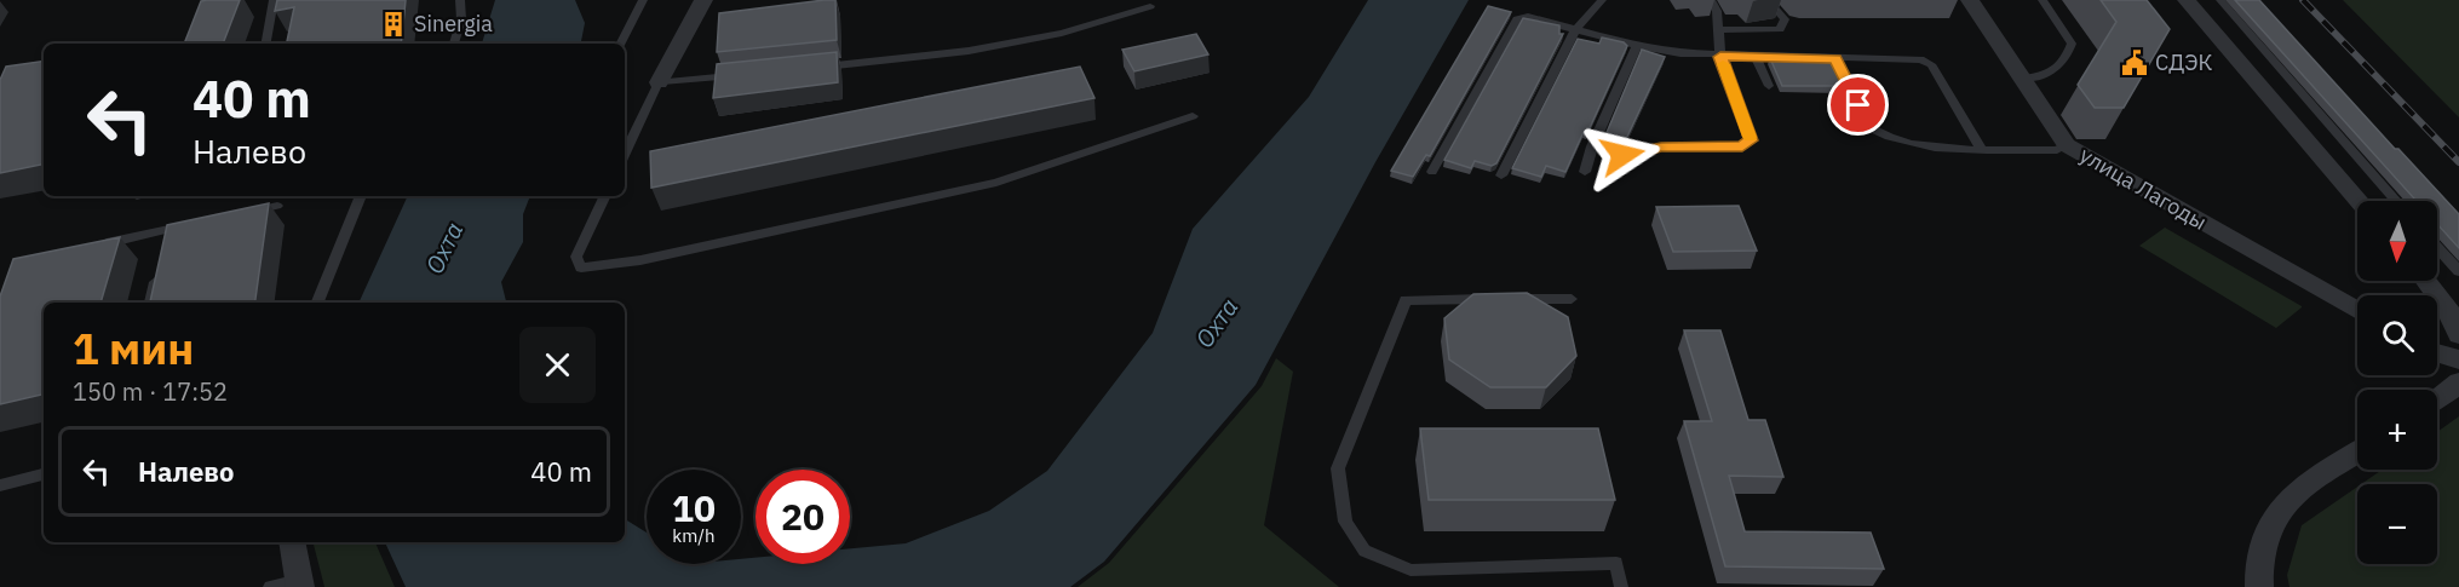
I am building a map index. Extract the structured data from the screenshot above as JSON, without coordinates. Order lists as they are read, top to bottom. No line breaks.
{"streets":{"street":["улица Лагоды"]},"water":["Охта"],"places":{"building":["Sinergia"],"public building":["СДЭК"]},"north":"bottom","page":{"turn":["40 m","Налево"],"map_buttons":["+","−"],"heading":["1 мин","150 m · 17:52"],"list":[{"name":"Налево","value":"40 m"}],"speed":"10 km/h","limit":"20"}}
